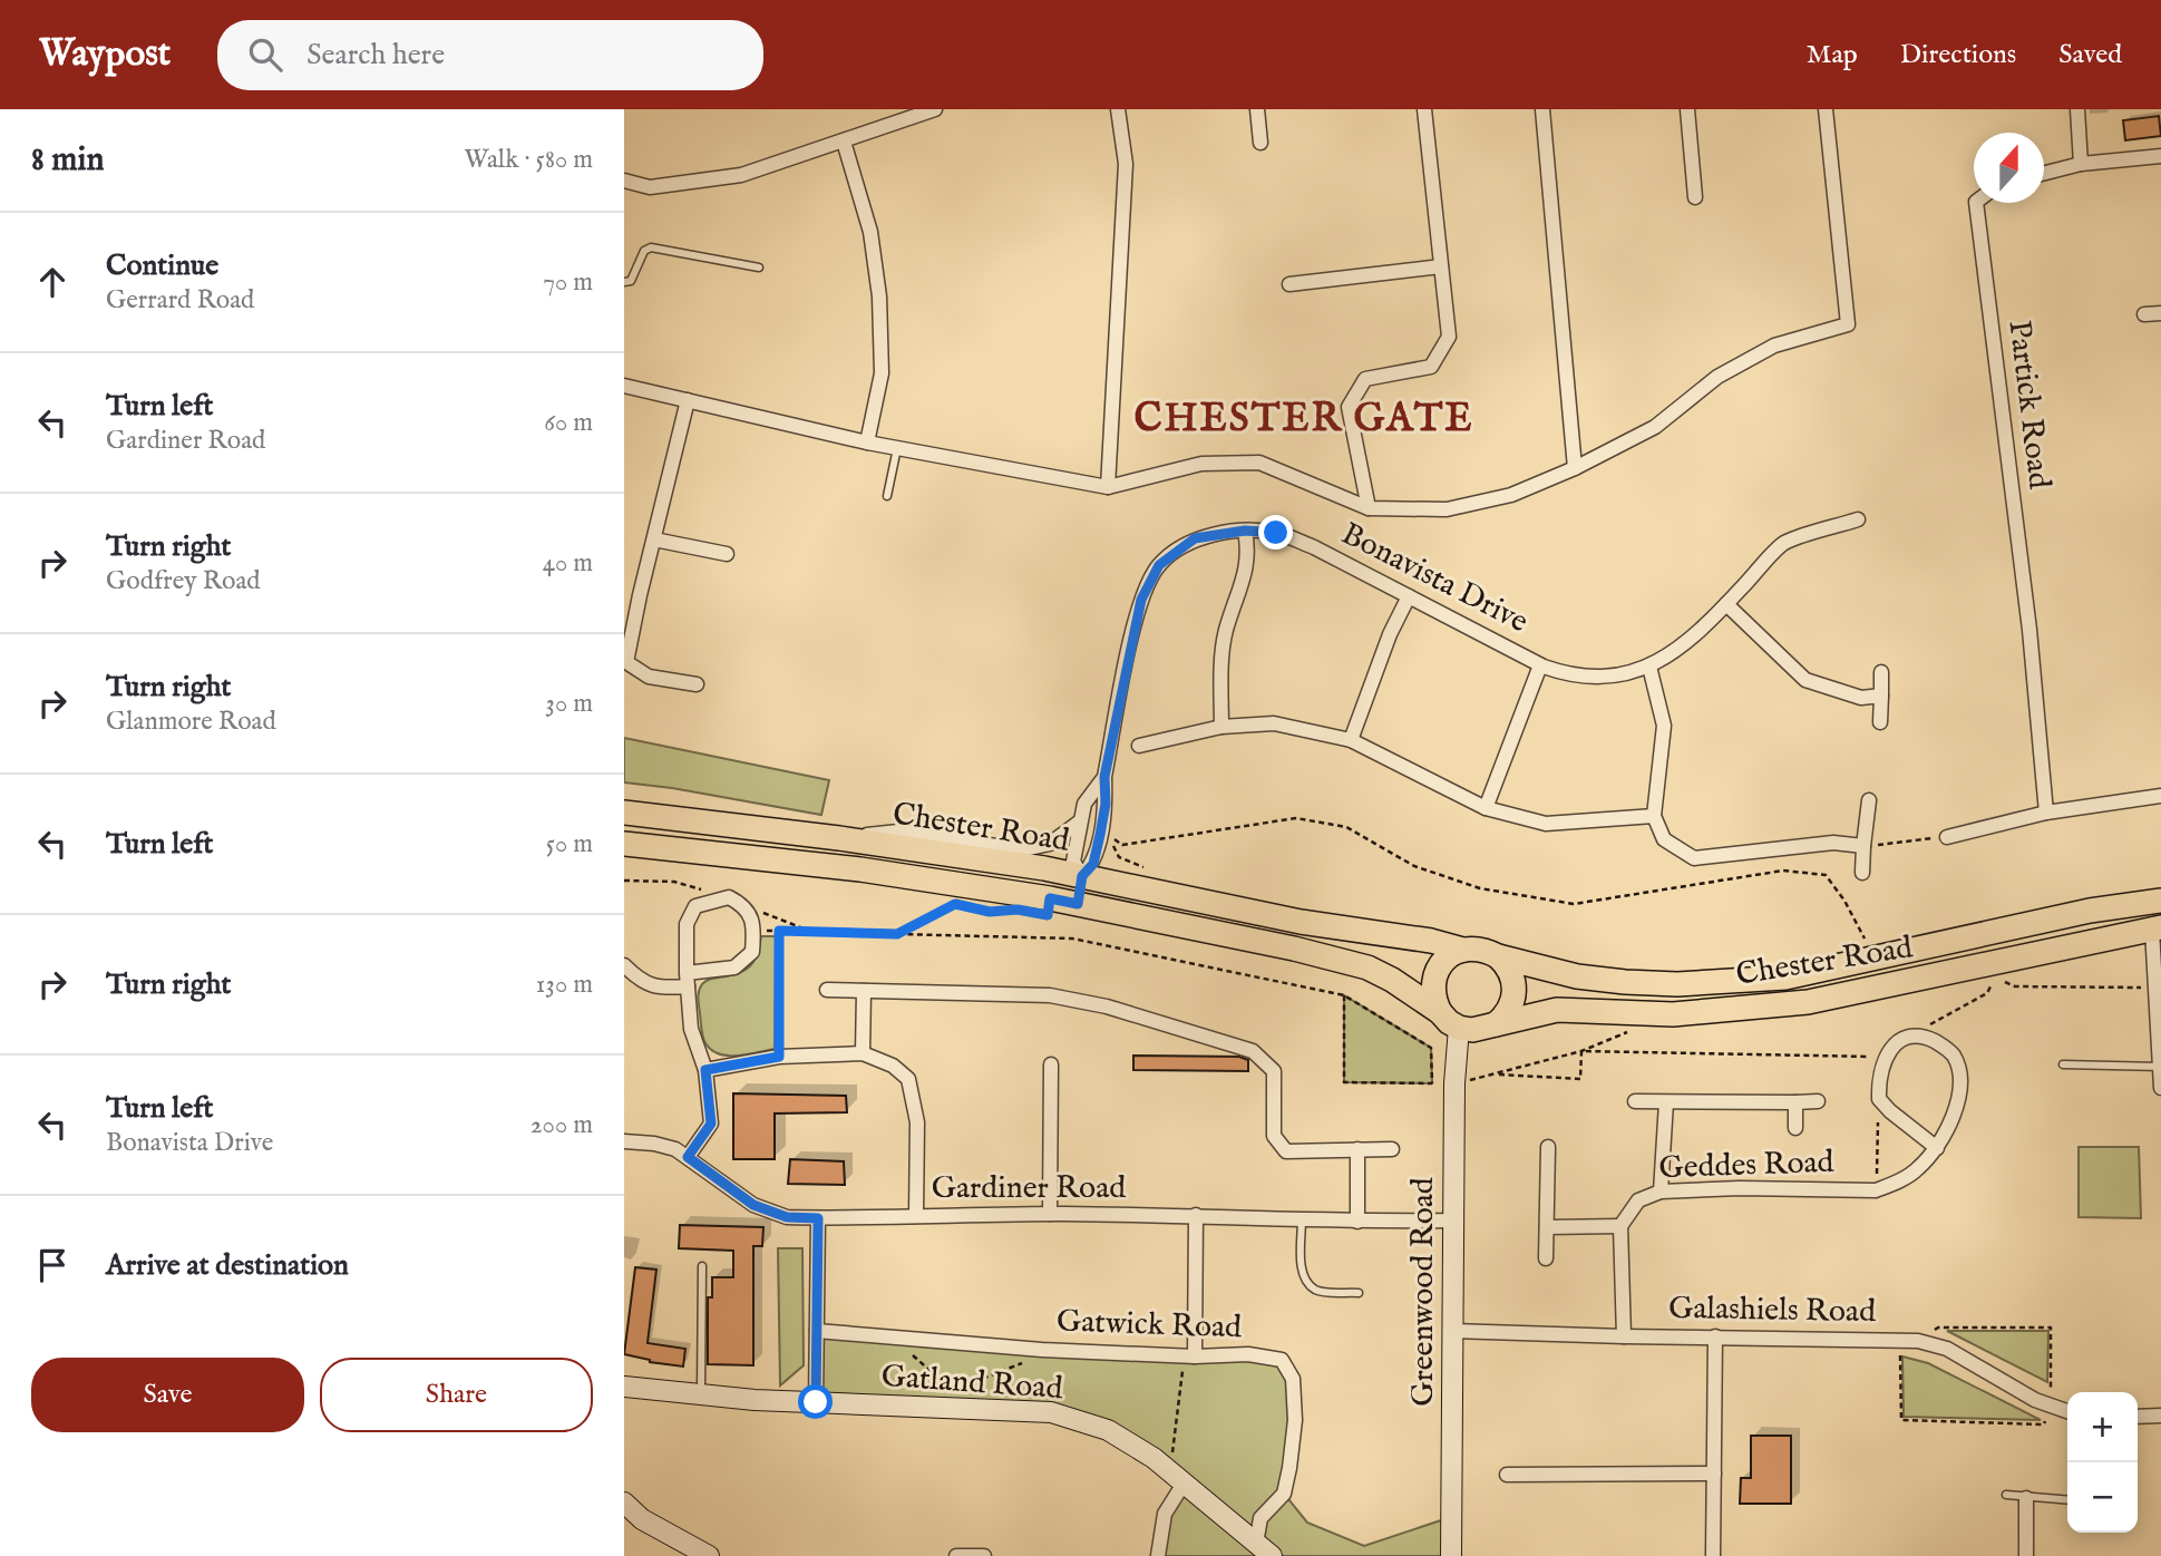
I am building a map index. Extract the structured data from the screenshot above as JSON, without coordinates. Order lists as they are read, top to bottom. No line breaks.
{"streets":{"main road":["Chester Road"],"street":["Partick Road","Bonavista Drive","Geddes Road","Gardiner Road","Greenwood Road","Galashiels Road","Gatwick Road","Gatland Road"]},"crossings":[["Bonavista Drive","Chester Road"],["Chester Road","Greenwood Road"],["Gardiner Road","Greenwood Road"],["Greenwood Road","Galashiels Road"],["Gatwick Road","Gatland Road"]],"districts":["CHESTER GATE"],"north":"top","page":{"header":"Waypost","search":"Search here","nav":["Map","Directions","Saved"],"heading":["8 min","Walk · 580 m"],"list":[["Continue","Gerrard Road","70 m"],["Turn left","Gardiner Road","60 m"],["Turn right","Godfrey Road","40 m"],["Turn right","Glanmore Road","30 m"],["Turn left","50 m"],["Turn right","130 m"],["Turn left","Bonavista Drive","200 m"],"Arrive at destination"],"buttons":["Save","Share"],"map_buttons":["+","−"]}}
